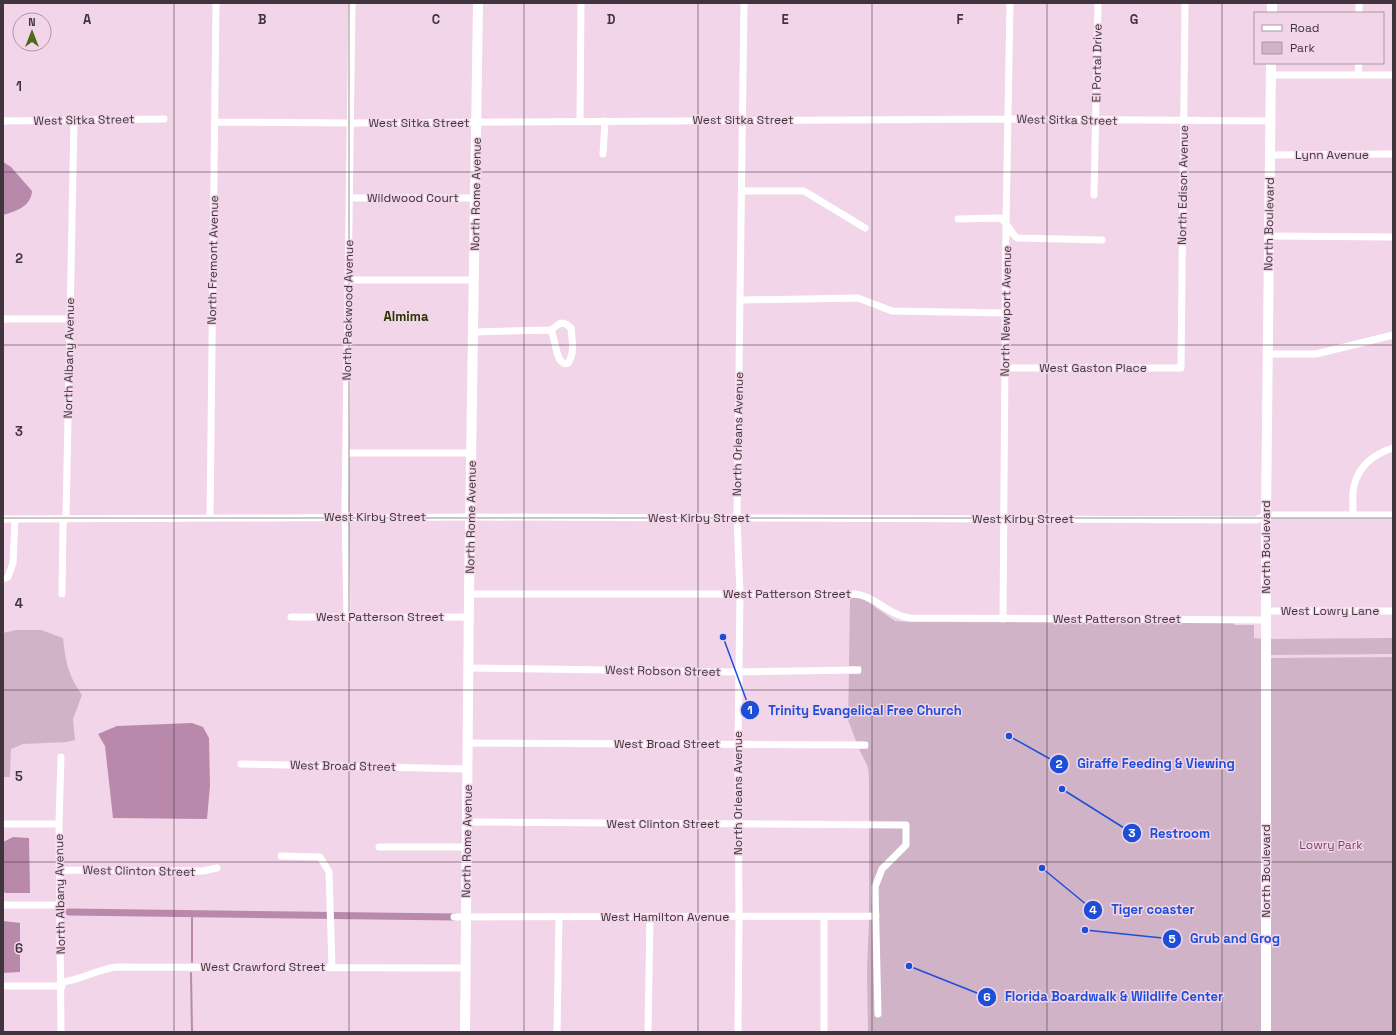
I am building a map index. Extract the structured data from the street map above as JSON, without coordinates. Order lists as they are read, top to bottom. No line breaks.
{"streets":{"street":["El Portal Drive","West Sitka Street","Lynn Avenue","North Edison Avenue","North Rome Avenue","Wildwood Court","North Boulevard","North Fremont Avenue","North Packwood Avenue","North Newport Avenue","North Albany Avenue","West Gaston Place","North Orleans Avenue","West Kirby Street","West Patterson Street","West Lowry Lane","West Robson Street","West Broad Street","West Clinton Street","West Hamilton Avenue","West Crawford Street"]},"crossings":[["El Portal Drive","West Sitka Street"],["West Sitka Street","North Edison Avenue"],["West Sitka Street","North Rome Avenue"],["West Sitka Street","North Boulevard"],["West Sitka Street","North Fremont Avenue"],["West Sitka Street","North Packwood Avenue"],["West Sitka Street","North Newport Avenue"],["West Sitka Street","North Albany Avenue"],["West Sitka Street","North Orleans Avenue"],["Lynn Avenue","North Boulevard"],["North Edison Avenue","West Gaston Place"],["North Rome Avenue","Wildwood Court"],["North Rome Avenue","West Kirby Street"],["North Rome Avenue","West Patterson Street"],["North Rome Avenue","West Robson Street"],["North Rome Avenue","West Broad Street"],["North Rome Avenue","West Clinton Street"],["North Rome Avenue","West Hamilton Avenue"],["North Rome Avenue","West Crawford Street"],["Wildwood Court","North Packwood Avenue"],["North Boulevard","West Kirby Street"],["North Boulevard","West Patterson Street"],["North Boulevard","West Lowry Lane"],["North Fremont Avenue","West Kirby Street"],["North Packwood Avenue","West Kirby Street"],["North Packwood Avenue","West Patterson Street"],["North Newport Avenue","West Gaston Place"],["North Newport Avenue","West Kirby Street"],["North Newport Avenue","West Patterson Street"],["North Albany Avenue","West Kirby Street"],["North Albany Avenue","West Clinton Street"],["North Albany Avenue","West Crawford Street"],["North Orleans Avenue","West Kirby Street"],["North Orleans Avenue","West Patterson Street"],["North Orleans Avenue","West Robson Street"],["North Orleans Avenue","West Broad Street"],["North Orleans Avenue","West Clinton Street"],["North Orleans Avenue","West Hamilton Avenue"],["West Patterson Street","West Lowry Lane"],["West Clinton Street","West Hamilton Avenue"]],"districts":["Almima"],"parks":["Lowry Park"],"places":["Trinity Evangelical Free Church","Giraffe Feeding & Viewing","Restroom","Tiger coaster","Grub and Grog","Florida Boardwalk & Wildlife Center"],"legend":["Road","Park"],"north":"top","grid":{"columns":["A","B","C","D","E","F","G"],"rows":["1","2","3","4","5","6"]}}
